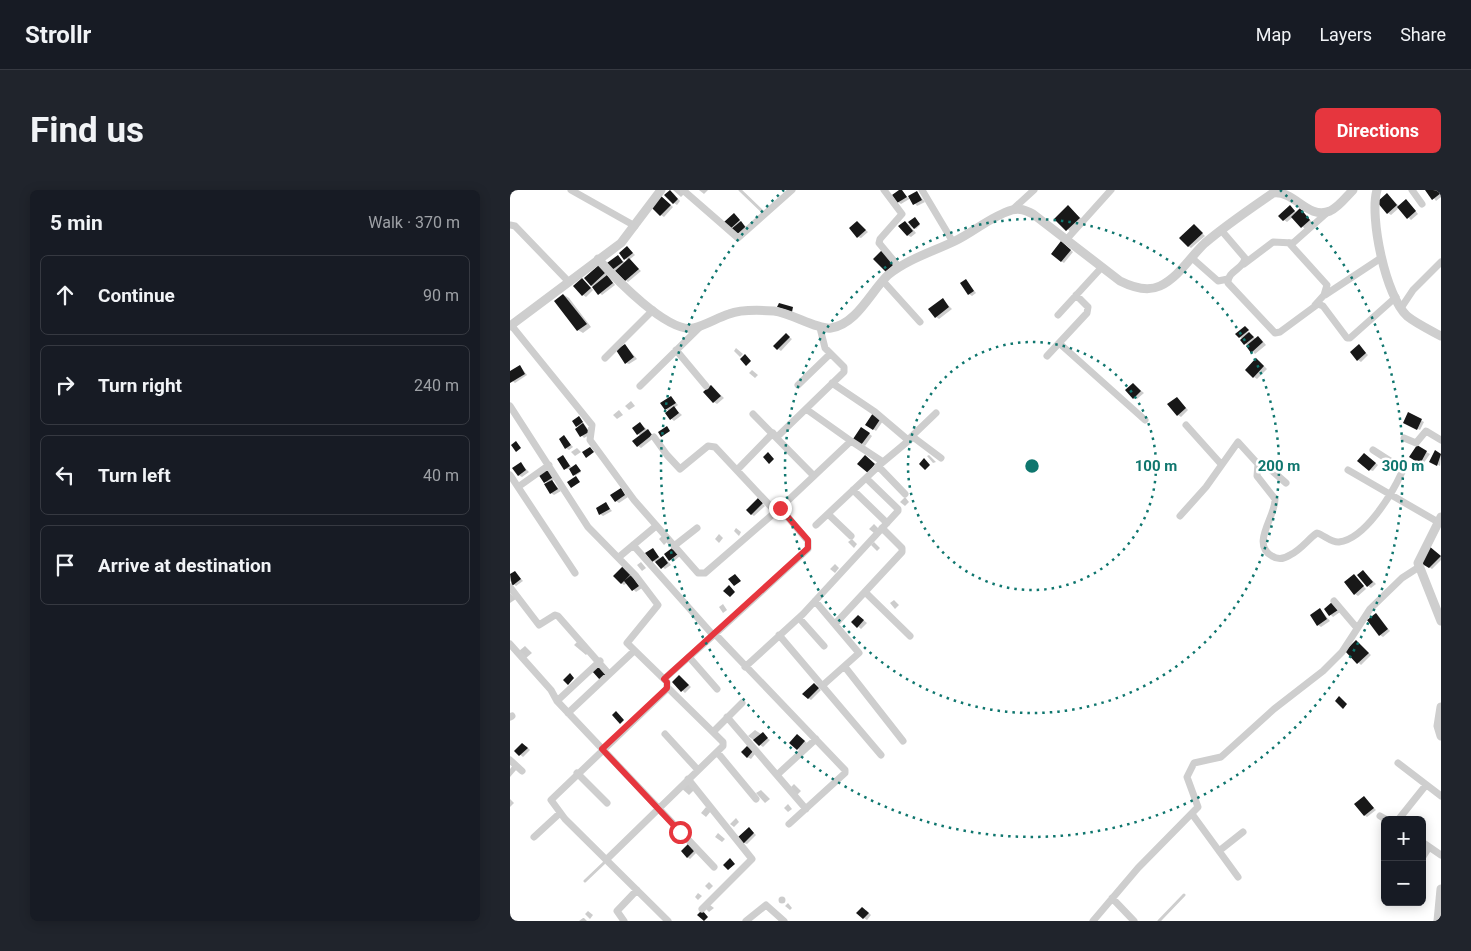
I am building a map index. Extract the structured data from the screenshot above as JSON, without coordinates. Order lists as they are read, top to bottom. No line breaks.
{"page":{"header":"Strollr","nav":["Map","Layers","Share"],"buttons":"Directions","title":"Find us","heading":["5 min","Walk · 370 m"],"list":[["Continue","90 m"],["Turn right","240 m"],["Turn left","40 m"],"Arrive at destination"],"map_buttons":["+","−"]},"rings":["100 m","200 m","300 m"]}
